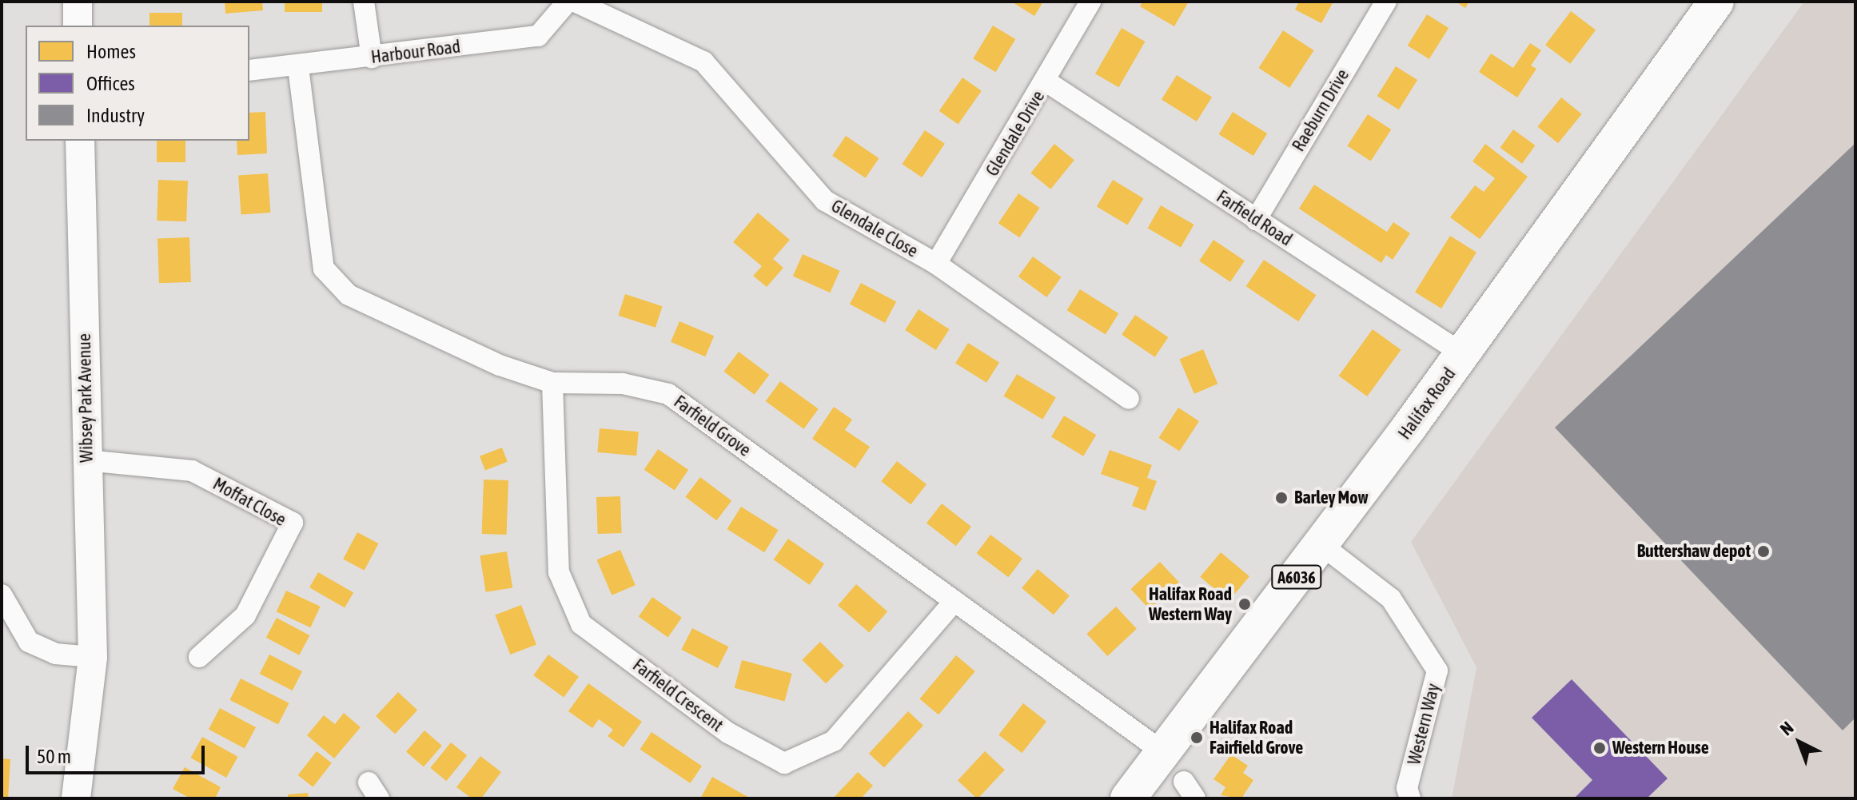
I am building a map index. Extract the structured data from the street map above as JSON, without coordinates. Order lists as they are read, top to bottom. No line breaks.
{"streets":{"highway":["Halifax Road","A6036"],"street":["Harbour Road","Raeburn Drive","Glendale Drive","Farfield Road","Glendale Close","Wibsey Park Avenue","Farfield Grove","Moffat Close","Farfield Crescent","Western Way"]},"crossings":[["Harbour Road","Farfield Grove"],["Raeburn Drive","Farfield Road"],["Glendale Drive","Farfield Road"],["Glendale Drive","Glendale Close"],["Farfield Road","Halifax Road"],["Wibsey Park Avenue","Moffat Close"],["Halifax Road","Farfield Grove"],["Halifax Road","Western Way"],["Farfield Grove","Farfield Crescent"]],"places":["Barley Mow","Buttershaw depot","Halifax Road Western Way","Halifax Road Fairfield Grove","Western House"],"legend":["Homes","Offices","Industry"],"scale_bar":"50 m","north":"top left"}
